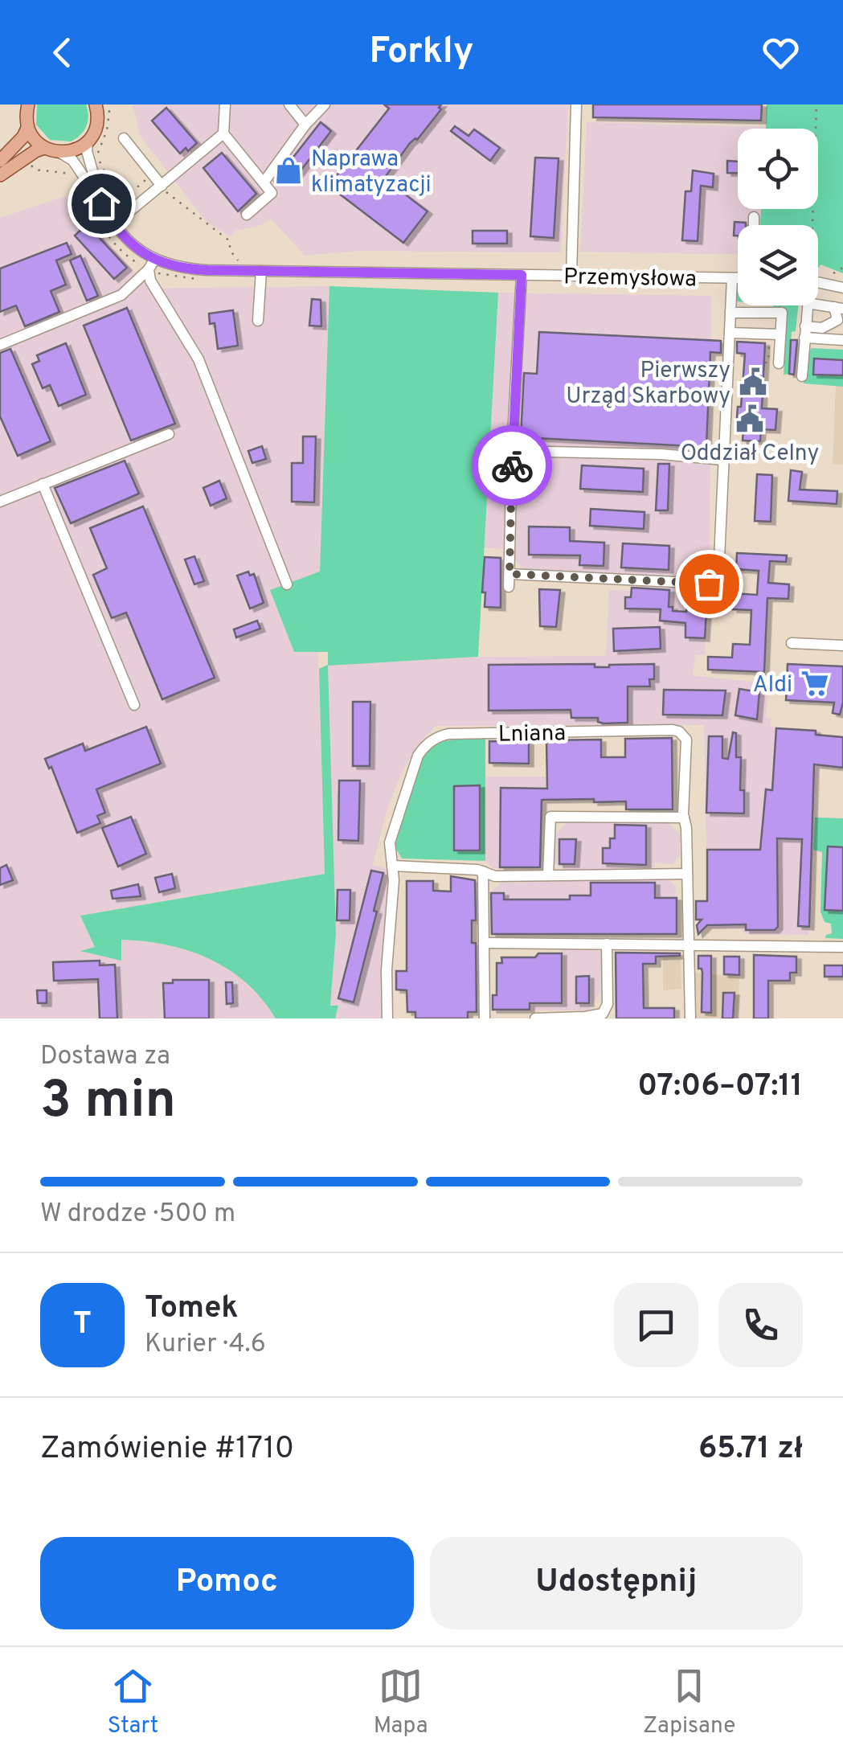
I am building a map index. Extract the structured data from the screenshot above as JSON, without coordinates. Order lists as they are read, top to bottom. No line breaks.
{"streets":{"street":["Przemysłowa","Lniana"]},"places":{"shop":["Naprawa klimatyzacji"],"public building":["Pierwszy Urząd Skarbowy","Oddział Celny"],"supermarket":["Aldi"]},"page":{"header":"Forkly","heading":["3 min","Dostawa za","07:06–07:11"],"panel":["Tomek","Kurier · 4.6","Zamówienie #1710","65.71 zł"],"bar":"W drodze · 500 m","round":"T","buttons":["Pomoc","Udostępnij"],"tabs":["Start","Mapa","Zapisane"]}}
